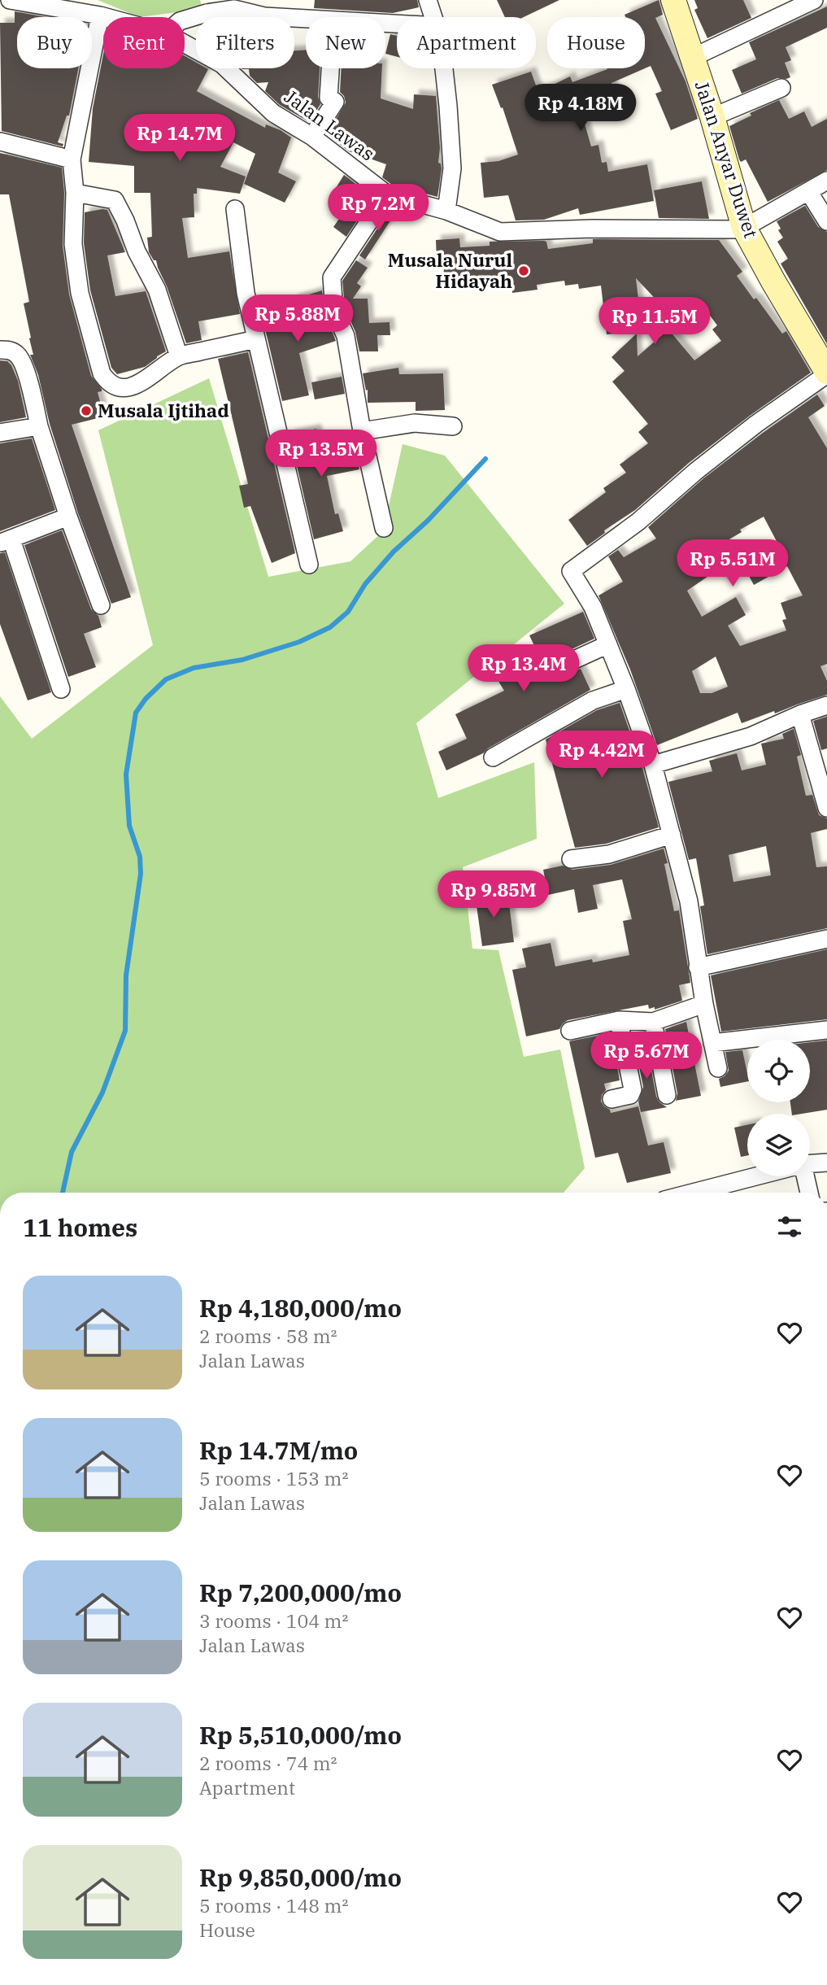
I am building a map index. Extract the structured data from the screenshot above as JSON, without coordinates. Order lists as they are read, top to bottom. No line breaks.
{"streets":{"street":["Jalan Lawas","Jalan Anyar Duwet"]},"crossings":[["Jalan Lawas","Jalan Anyar Duwet"]],"places":["Musala Nurul Hidayah","Musala Ijtihad"],"page":{"chip":["Buy","Rent","Filters","New","Apartment","House"],"price":["Rp 4.18M","Rp 14.7M","Rp 7.2M","Rp 5.88M","Rp 11.5M","Rp 13.5M","Rp 5.51M","Rp 13.4M","Rp 4.42M","Rp 9.85M","Rp 5.67M"],"heading":"11 homes","list":[{"name":"Rp 4,180,000/mo","note":"2 rooms · 58 m² · Jalan Lawas"},{"name":"Rp 14.7M/mo","note":"5 rooms · 153 m² · Jalan Lawas"},{"name":"Rp 7,200,000/mo","note":"3 rooms · 104 m² · Jalan Lawas"},{"name":"Rp 5,510,000/mo","note":"2 rooms · 74 m² · Apartment"},{"name":"Rp 9,850,000/mo","note":"5 rooms · 148 m² · House"}]}}
